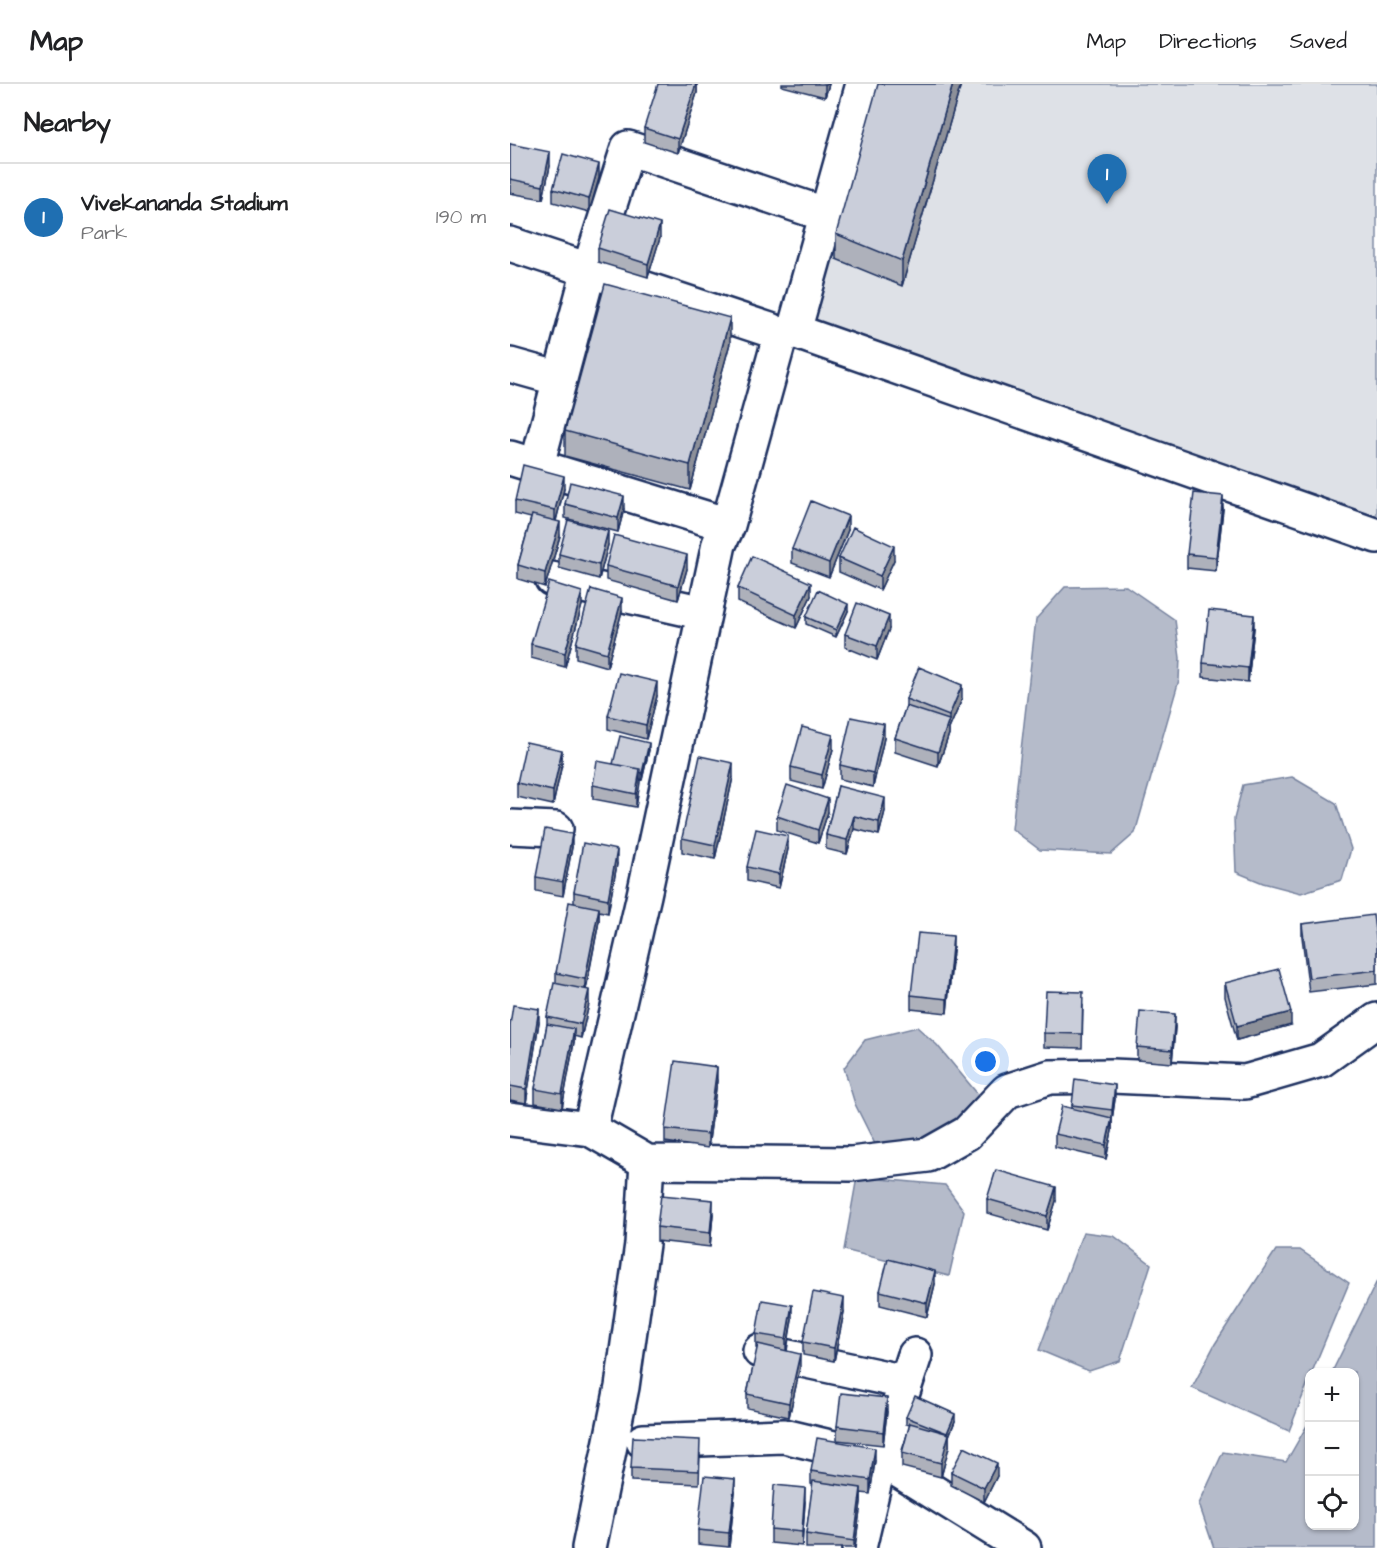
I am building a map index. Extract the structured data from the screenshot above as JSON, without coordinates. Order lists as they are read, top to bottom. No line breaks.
{"page":{"header":"Map","nav":["Map","Directions","Saved"],"heading":"Nearby","pins":"1","list":[{"mark":"1","name":"Vivekananda Stadium","note":"Park","value":"190 m"}],"map_buttons":["+","−"]}}
